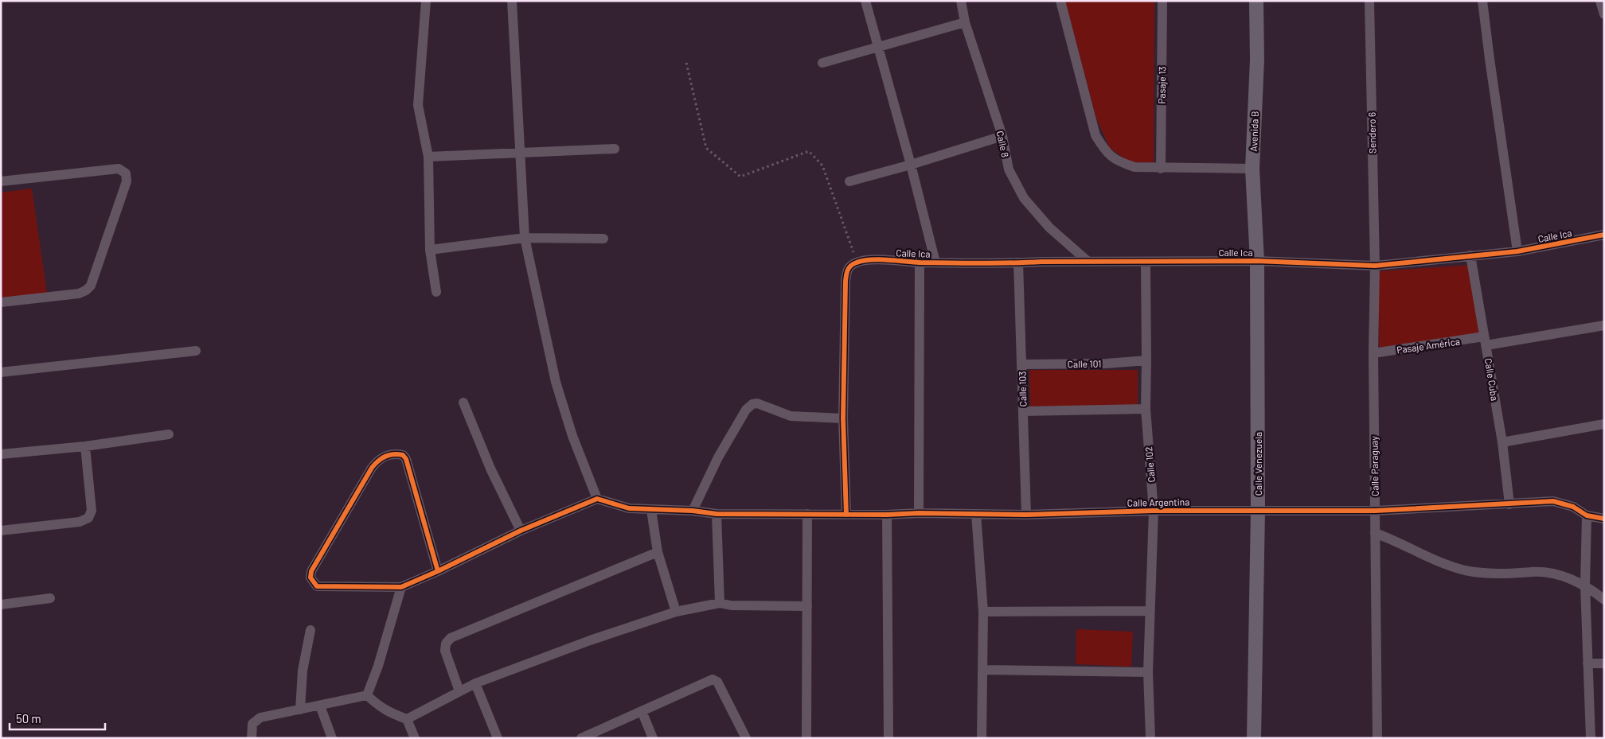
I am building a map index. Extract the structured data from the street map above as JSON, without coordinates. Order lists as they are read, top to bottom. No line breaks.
{"streets":{"street":["Pasaje 13","Avenida B","Sendero 6","Calle 8","Calle Ica","Pasaje América","Calle 101","Calle Cuba","Calle 103","Calle Venezuela","Calle 102","Calle Paraguay","Calle Argentina"]},"crossings":[["Avenida B","Calle Ica"],["Avenida B","Calle Venezuela"],["Sendero 6","Calle Ica"],["Sendero 6","Calle Paraguay"],["Calle 8","Calle Ica"],["Calle Ica","Calle Cuba"],["Calle Ica","Calle 103"],["Calle Ica","Calle Venezuela"],["Calle Ica","Calle 102"],["Calle Ica","Calle Paraguay"],["Pasaje América","Calle Cuba"],["Pasaje América","Calle Paraguay"],["Calle 101","Calle 103"],["Calle 101","Calle 102"],["Calle Cuba","Calle Argentina"],["Calle 103","Calle Argentina"],["Calle Venezuela","Calle Argentina"],["Calle 102","Calle Argentina"],["Calle Paraguay","Calle Argentina"]],"scale_bar":"50 m"}
